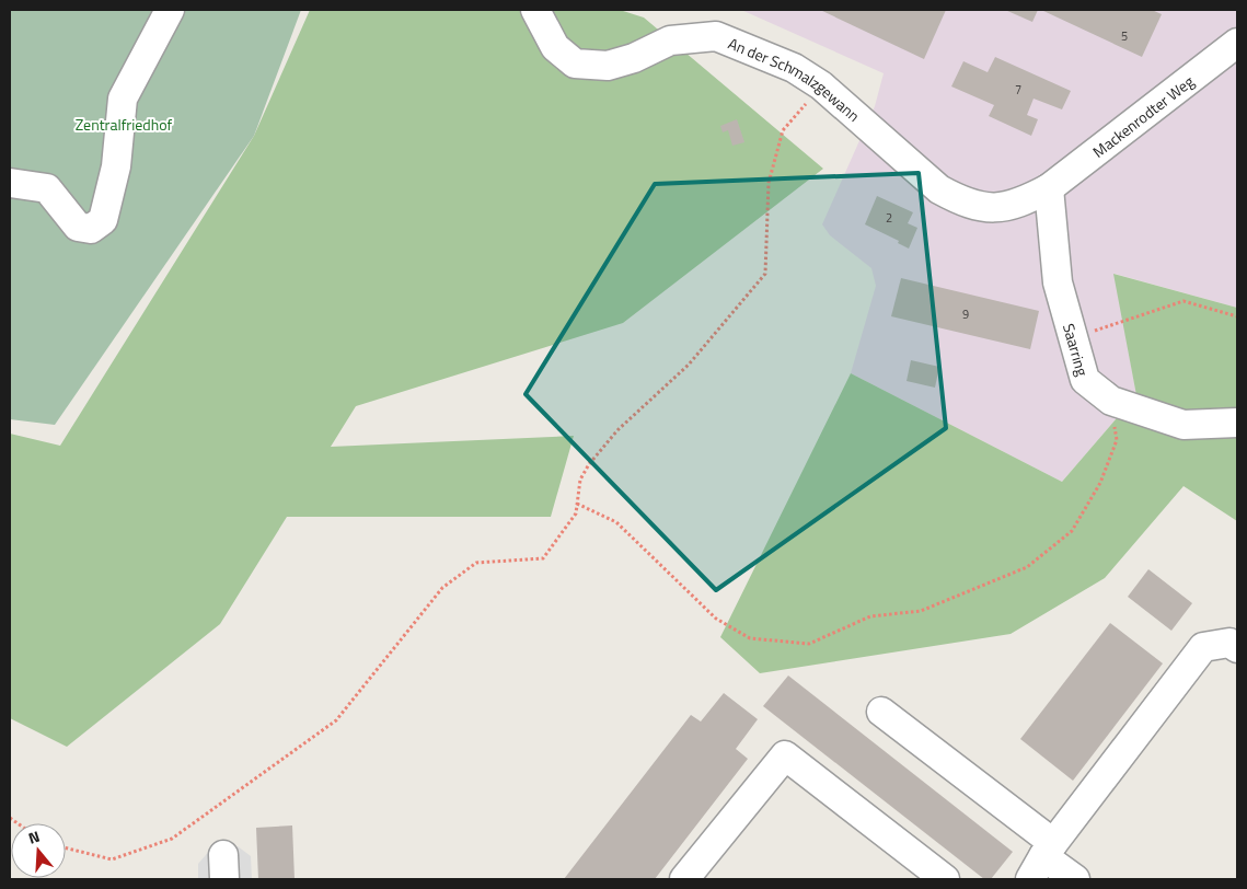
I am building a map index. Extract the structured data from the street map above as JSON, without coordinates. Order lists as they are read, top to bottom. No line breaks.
{"streets":{"street":["An der Schmalzgewann","Mackenrodter Weg","Saarring"]},"crossings":[["An der Schmalzgewann","Mackenrodter Weg"],["An der Schmalzgewann","Saarring"],["Mackenrodter Weg","Saarring"]],"parks":["Zentralfriedhof"],"house_numbers":["5","7","2","9"],"north":"top"}
